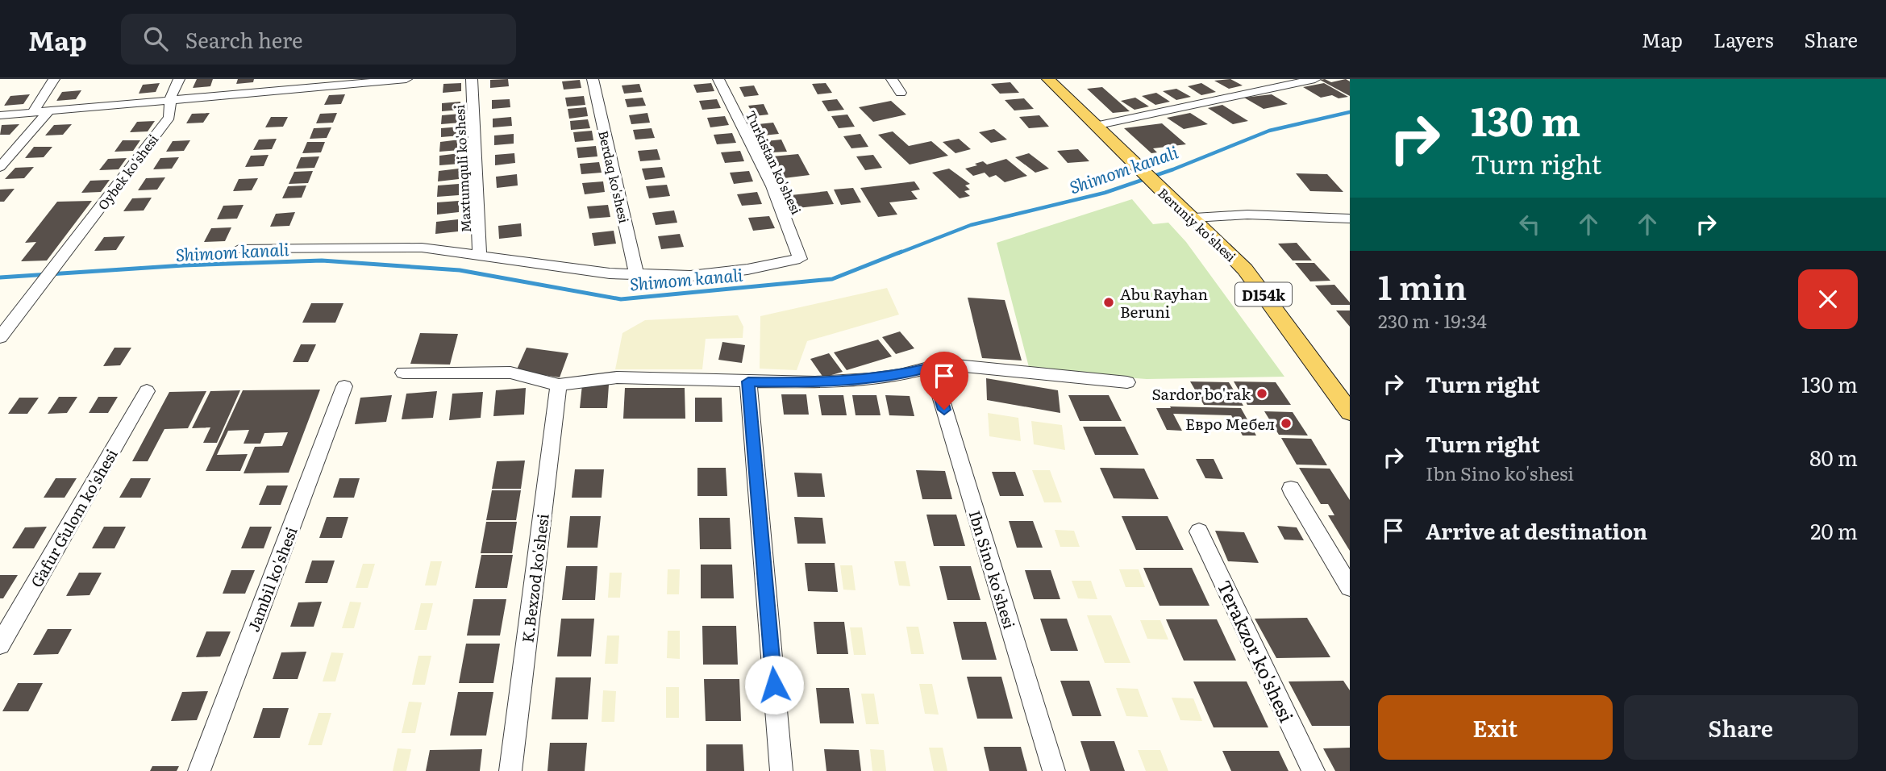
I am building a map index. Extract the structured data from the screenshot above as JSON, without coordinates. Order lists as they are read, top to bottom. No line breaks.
{"streets":{"main road":["Beruniy ko'shesi","D154k"],"street":["Turkistan ko'shesi","Maxtumquli ko'shesi","Oybek ko'shesi","Berdaq ko'shesi","Gʻafur Gʻulom ko'shesi","Ibn Sino ko'shesi","K.Bexzod ko'shesi","Jambil ko'shesi","Terakzor ko'shesi"]},"crossings":[["Turkistan ko'shesi","Berdaq ko'shesi"]],"water":["Shimom kanali"],"places":["Abu Rayhan Beruni","Sardor bo'rak","Евро Мебел"],"page":{"header":"Map","search":"Search here","nav":["Map","Layers","Share"],"turn":["130 m","Turn right"],"heading":["1 min","230 m · 19:34"],"list":[{"name":"Turn right","value":"130 m"},{"name":"Turn right","note":"Ibn Sino ko'shesi","value":"80 m"},{"name":"Arrive at destination","value":"20 m"}],"buttons":["Exit","Share"]}}
